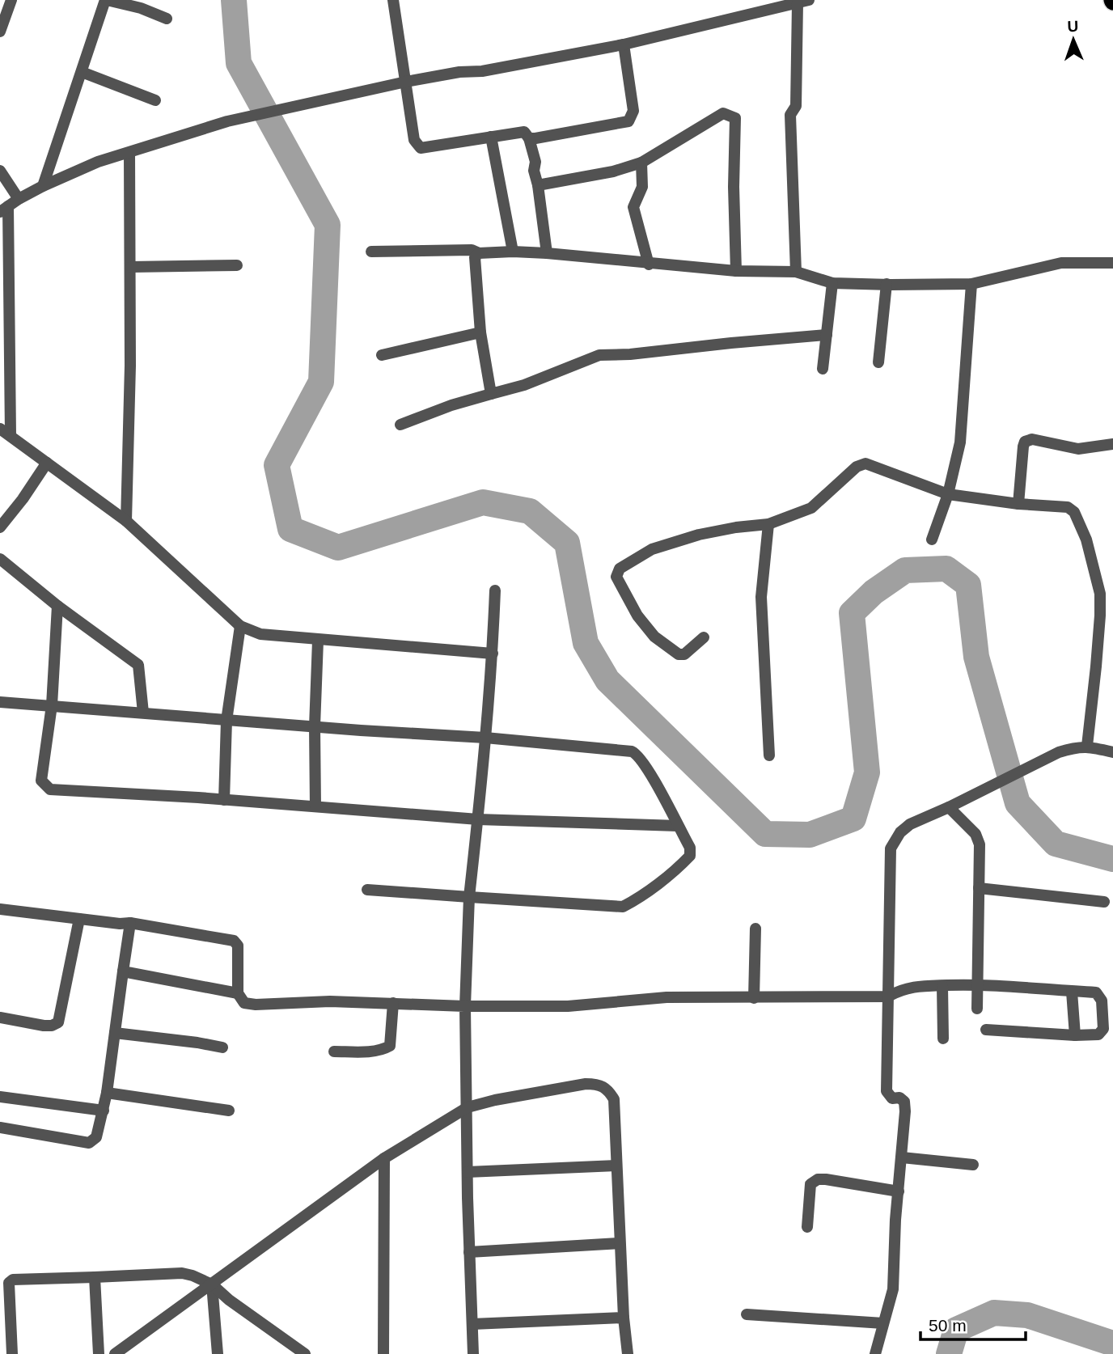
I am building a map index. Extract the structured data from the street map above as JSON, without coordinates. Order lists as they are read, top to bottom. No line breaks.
{"scale_bar":"50 m","north":"top"}
